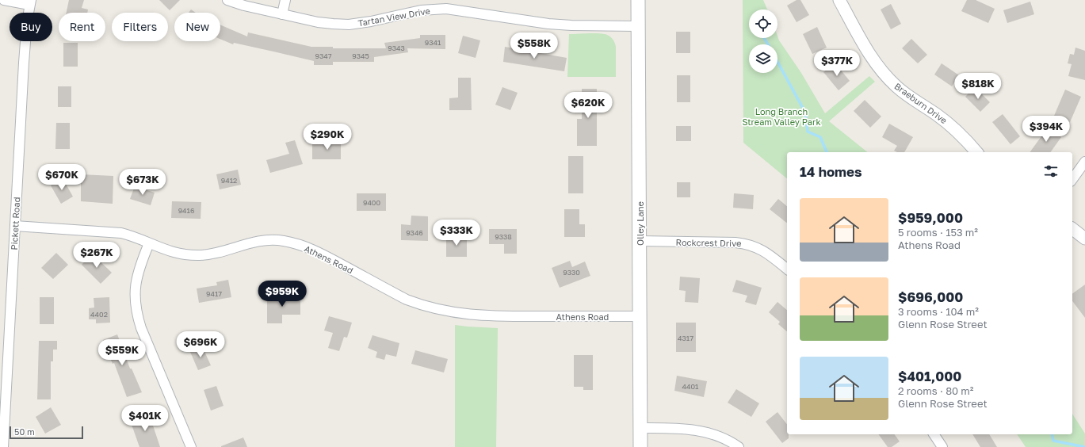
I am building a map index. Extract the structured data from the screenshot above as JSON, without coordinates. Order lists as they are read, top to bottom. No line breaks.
{"streets":{"main road":["Olley Lane"],"street":["Tartan View Drive","Braeburn Drive","Pickett Road","Rockcrest Drive","Athens Road"]},"crossings":[["Tartan View Drive","Olley Lane"],["Pickett Road","Athens Road"],["Olley Lane","Rockcrest Drive"],["Olley Lane","Athens Road"]],"parks":["Long Branch Stream Valley Park"],"house_numbers":["9341","9343","9347","9345","9412","9400","9416","9346","9338","9330","9417","4402","4317","4401"],"scale_bar":"50 m","page":{"chip":["Buy","Rent","Filters","New"],"price":["$558K","$377K","$818K","$620K","$394K","$290K","$670K","$673K","$333K","$267K","$959K","$696K","$559K","$401K"],"heading":"14 homes","list":[{"name":"$959,000","note":"5 rooms · 153 m² · Athens Road"},{"name":"$696,000","note":"3 rooms · 104 m² · Glenn Rose Street"},{"name":"$401,000","note":"2 rooms · 80 m² · Glenn Rose Street"}],"scale":"50 m"}}
